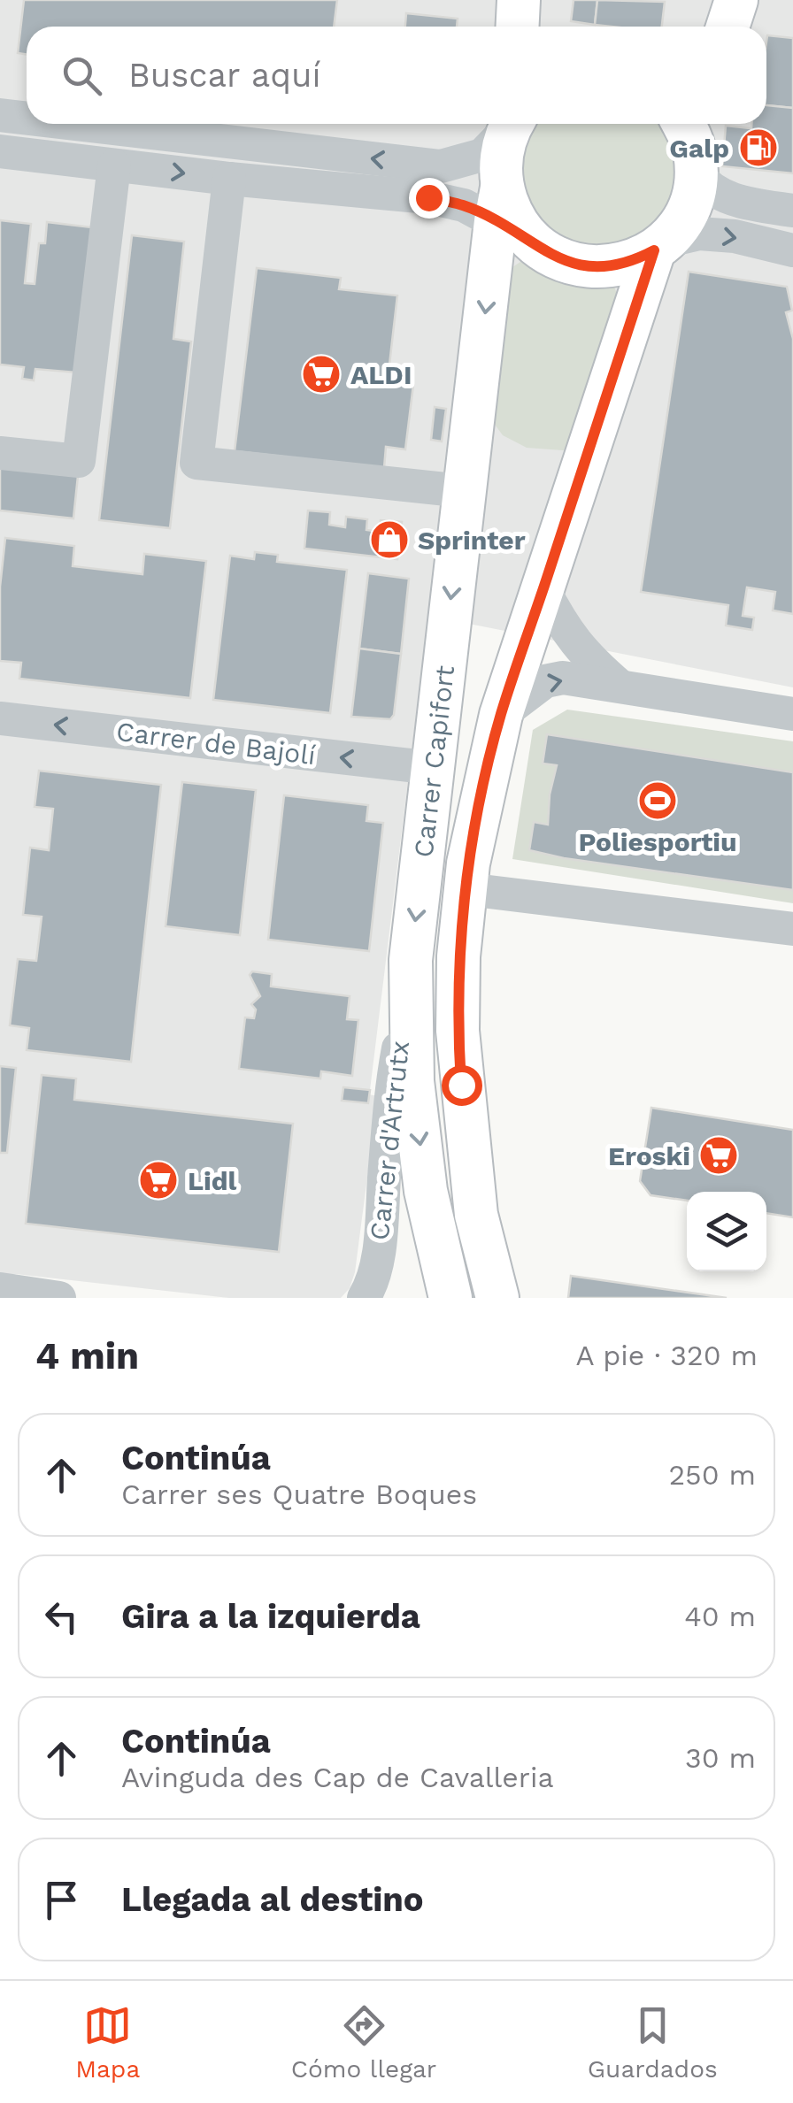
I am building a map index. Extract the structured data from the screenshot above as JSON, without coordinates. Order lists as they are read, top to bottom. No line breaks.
{"streets":{"main road":["Carrer Capifort"],"street":["Carrer de Bajolí","Carrer d'Artrutx"]},"crossings":[["Carrer de Bajolí","Carrer Capifort"],["Carrer Capifort","Carrer d'Artrutx"]],"one_way":["Carrer de Bajolí"],"places":{"fuel station":["Galp"],"supermarket":["ALDI","Eroski","Lidl"],"shop":["Sprinter"],"sports":["Poliesportiu"]},"page":{"search":"Buscar aquí","heading":["4 min","A pie · 320 m"],"list":[["Continúa","Carrer ses Quatre Boques","250 m"],["Gira a la izquierda","40 m"],["Continúa","Avinguda des Cap de Cavalleria","30 m"],"Llegada al destino"],"nav":["Mapa","Cómo llegar","Guardados"]}}
